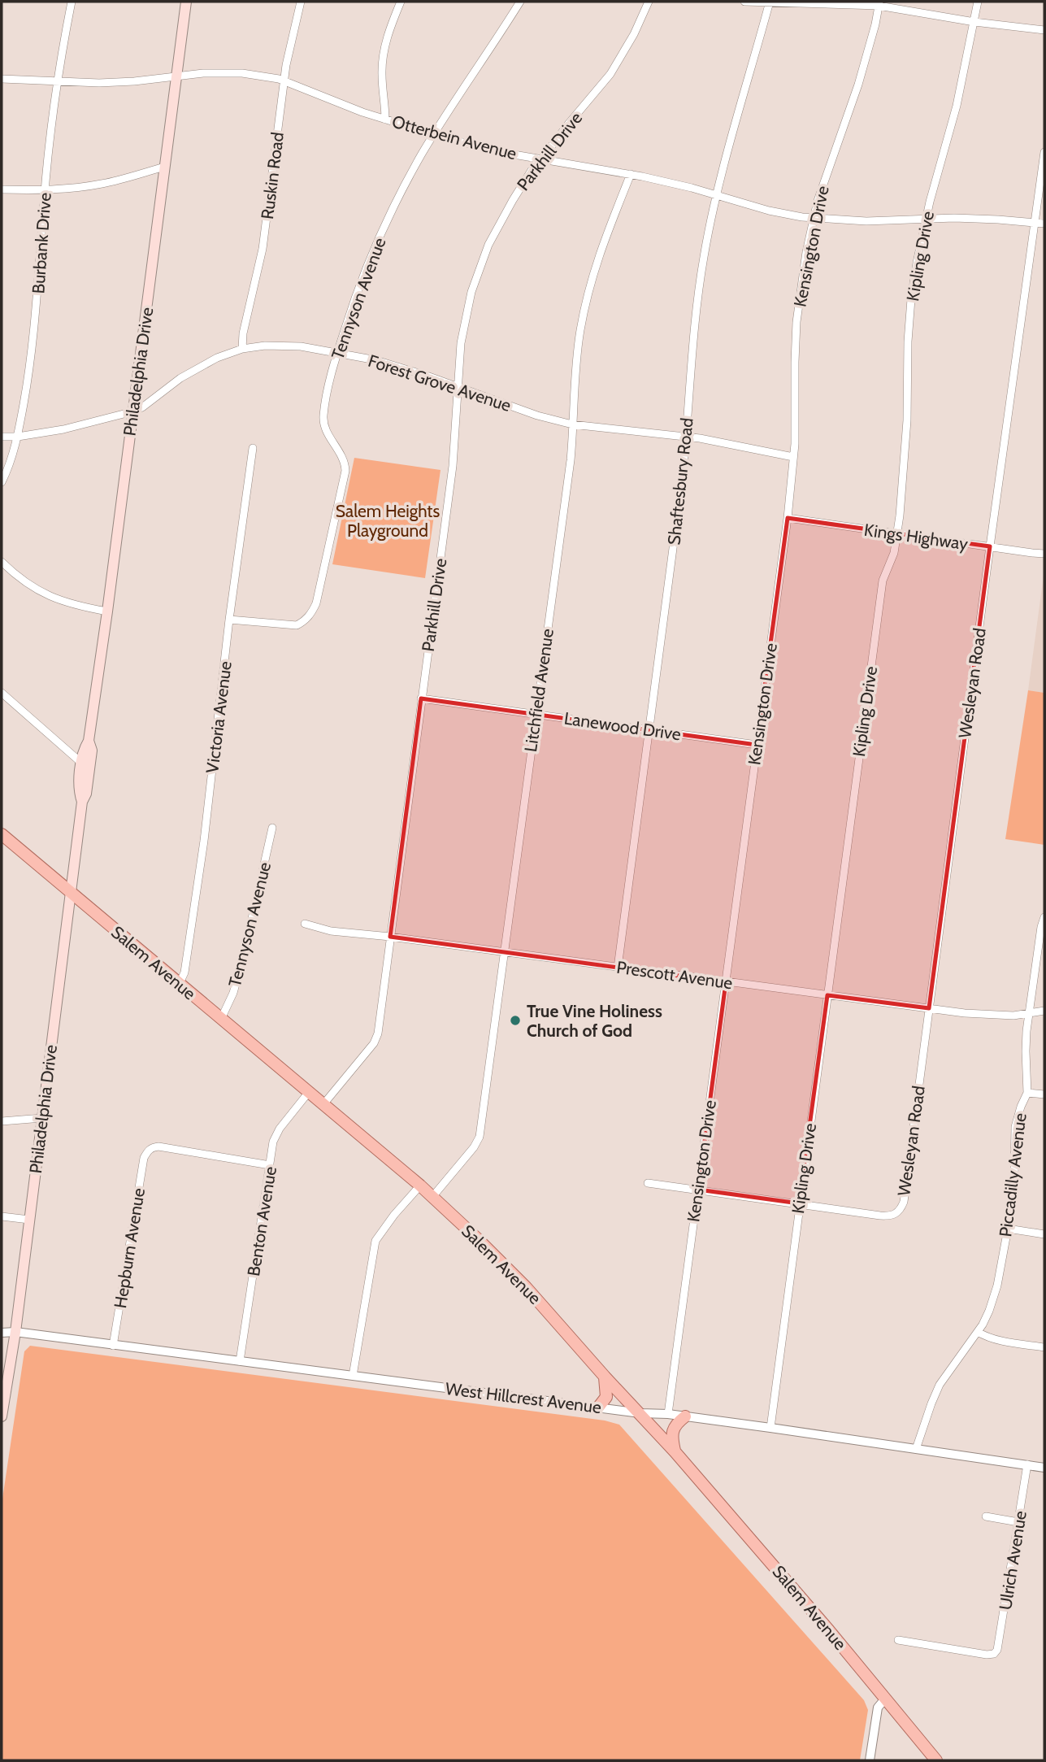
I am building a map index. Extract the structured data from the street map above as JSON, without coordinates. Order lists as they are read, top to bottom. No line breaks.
{"streets":{"main road":["Philadelphia Drive","Salem Avenue"],"street":["Otterbein Avenue","Parkhill Drive","Ruskin Road","Burbank Drive","Kensington Drive","Kipling Drive","Tennyson Avenue","Forest Grove Avenue","Shaftesbury Road","Kings Highway","Wesleyan Road","Litchfield Avenue","Victoria Avenue","Lanewood Drive","Prescott Avenue","Piccadilly Avenue","Benton Avenue","Hepburn Avenue","West Hillcrest Avenue","Ulrich Avenue"]},"crossings":[["Otterbein Avenue","Parkhill Drive"],["Otterbein Avenue","Ruskin Road"],["Otterbein Avenue","Burbank Drive"],["Otterbein Avenue","Kensington Drive"],["Otterbein Avenue","Kipling Drive"],["Otterbein Avenue","Tennyson Avenue"],["Otterbein Avenue","Philadelphia Drive"],["Otterbein Avenue","Shaftesbury Road"],["Otterbein Avenue","Wesleyan Road"],["Otterbein Avenue","Litchfield Avenue"],["Parkhill Drive","Forest Grove Avenue"],["Parkhill Drive","Lanewood Drive"],["Parkhill Drive","Salem Avenue"],["Parkhill Drive","Prescott Avenue"],["Ruskin Road","Forest Grove Avenue"],["Burbank Drive","Forest Grove Avenue"],["Kensington Drive","Forest Grove Avenue"],["Kensington Drive","Kings Highway"],["Kensington Drive","Lanewood Drive"],["Kensington Drive","Prescott Avenue"],["Kensington Drive","West Hillcrest Avenue"],["Kipling Drive","Kings Highway"],["Kipling Drive","Wesleyan Road"],["Kipling Drive","Prescott Avenue"],["Kipling Drive","West Hillcrest Avenue"],["Tennyson Avenue","Forest Grove Avenue"],["Tennyson Avenue","Victoria Avenue"],["Tennyson Avenue","Salem Avenue"],["Philadelphia Drive","Forest Grove Avenue"],["Philadelphia Drive","Salem Avenue"],["Philadelphia Drive","West Hillcrest Avenue"],["Forest Grove Avenue","Shaftesbury Road"],["Forest Grove Avenue","Litchfield Avenue"],["Shaftesbury Road","Lanewood Drive"],["Shaftesbury Road","Prescott Avenue"],["Kings Highway","Wesleyan Road"],["Wesleyan Road","Prescott Avenue"],["Litchfield Avenue","Lanewood Drive"],["Litchfield Avenue","Salem Avenue"],["Litchfield Avenue","Prescott Avenue"],["Victoria Avenue","Salem Avenue"],["Salem Avenue","Benton Avenue"],["Salem Avenue","West Hillcrest Avenue"],["Prescott Avenue","Piccadilly Avenue"],["Piccadilly Avenue","West Hillcrest Avenue"],["Benton Avenue","Hepburn Avenue"],["Benton Avenue","West Hillcrest Avenue"],["Hepburn Avenue","West Hillcrest Avenue"],["West Hillcrest Avenue","Ulrich Avenue"]],"parks":["Salem Heights Playground"],"places":["True Vine Holiness Church of God"]}
